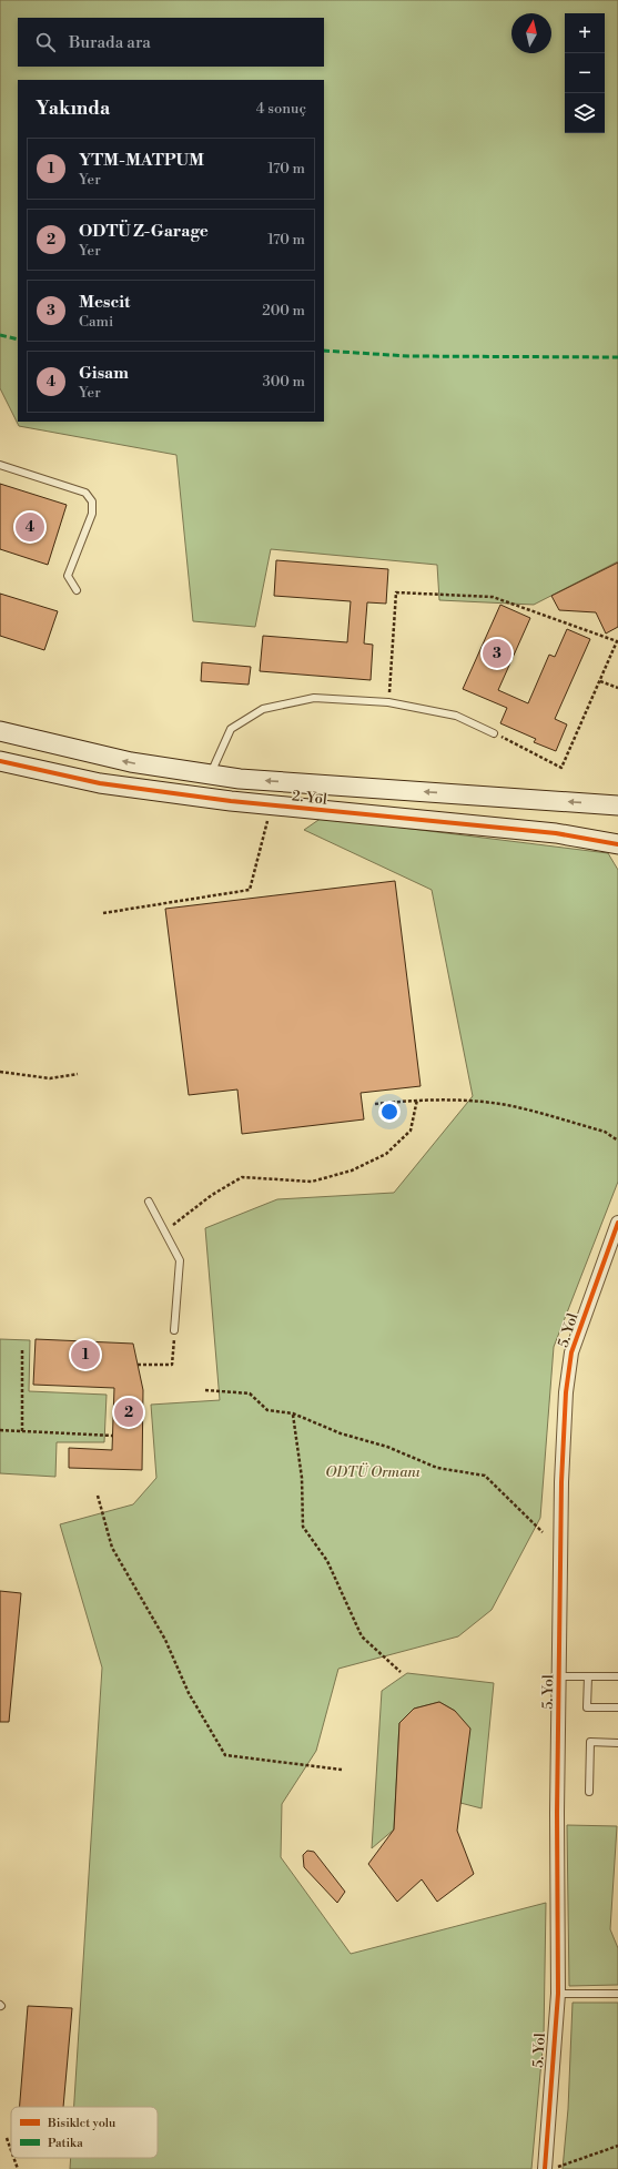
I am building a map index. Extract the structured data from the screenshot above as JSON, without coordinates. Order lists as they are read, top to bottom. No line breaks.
{"streets":{"street":["2. Yol","5. Yol"]},"parks":["ODTÜ Ormanı"],"legend":["Bisiklet yolu","Patika"],"north":"top","page":{"map_buttons":["+","−"],"search":"Burada ara","heading":["Yakında","4 sonuç"],"list":[{"mark":"1","name":"YTM-MATPUM","note":"Yer","value":"170 m"},{"mark":"2","name":"ODTÜ Z-Garage","note":"Yer","value":"170 m"},{"mark":"3","name":"Mescit","note":"Cami","value":"200 m"},{"mark":"4","name":"Gisam","note":"Yer","value":"300 m"}],"pins":["4","3","1","2"]}}
